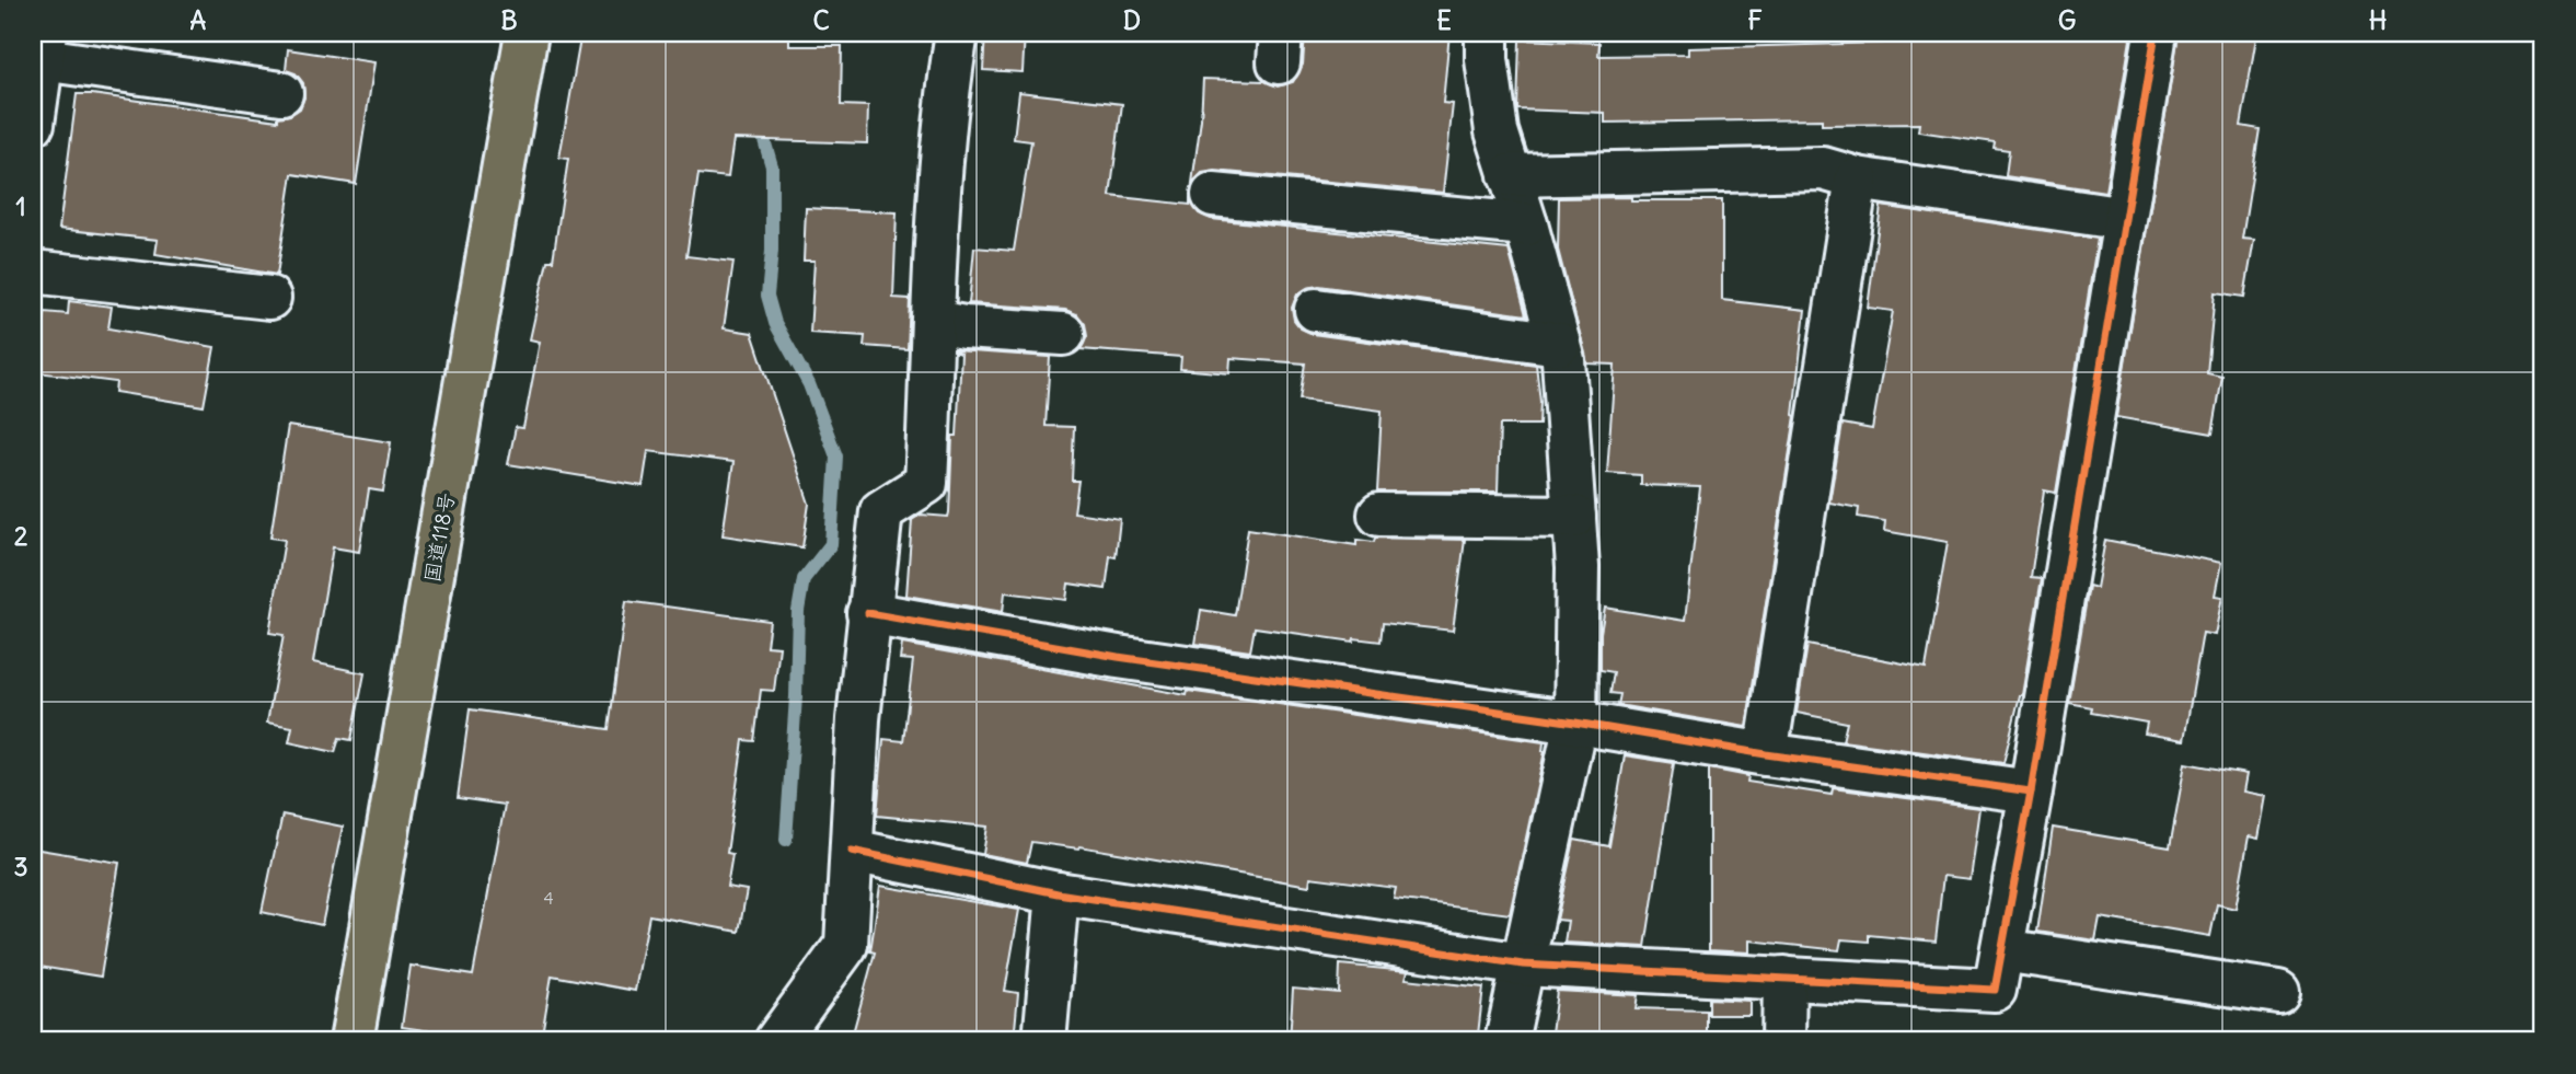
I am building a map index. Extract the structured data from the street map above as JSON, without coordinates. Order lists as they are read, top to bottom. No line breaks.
{"streets":{"highway":["国道118号"]},"house_numbers":["4"],"grid":{"columns":["A","B","C","D","E","F","G","H"],"rows":["1","2","3"]}}
